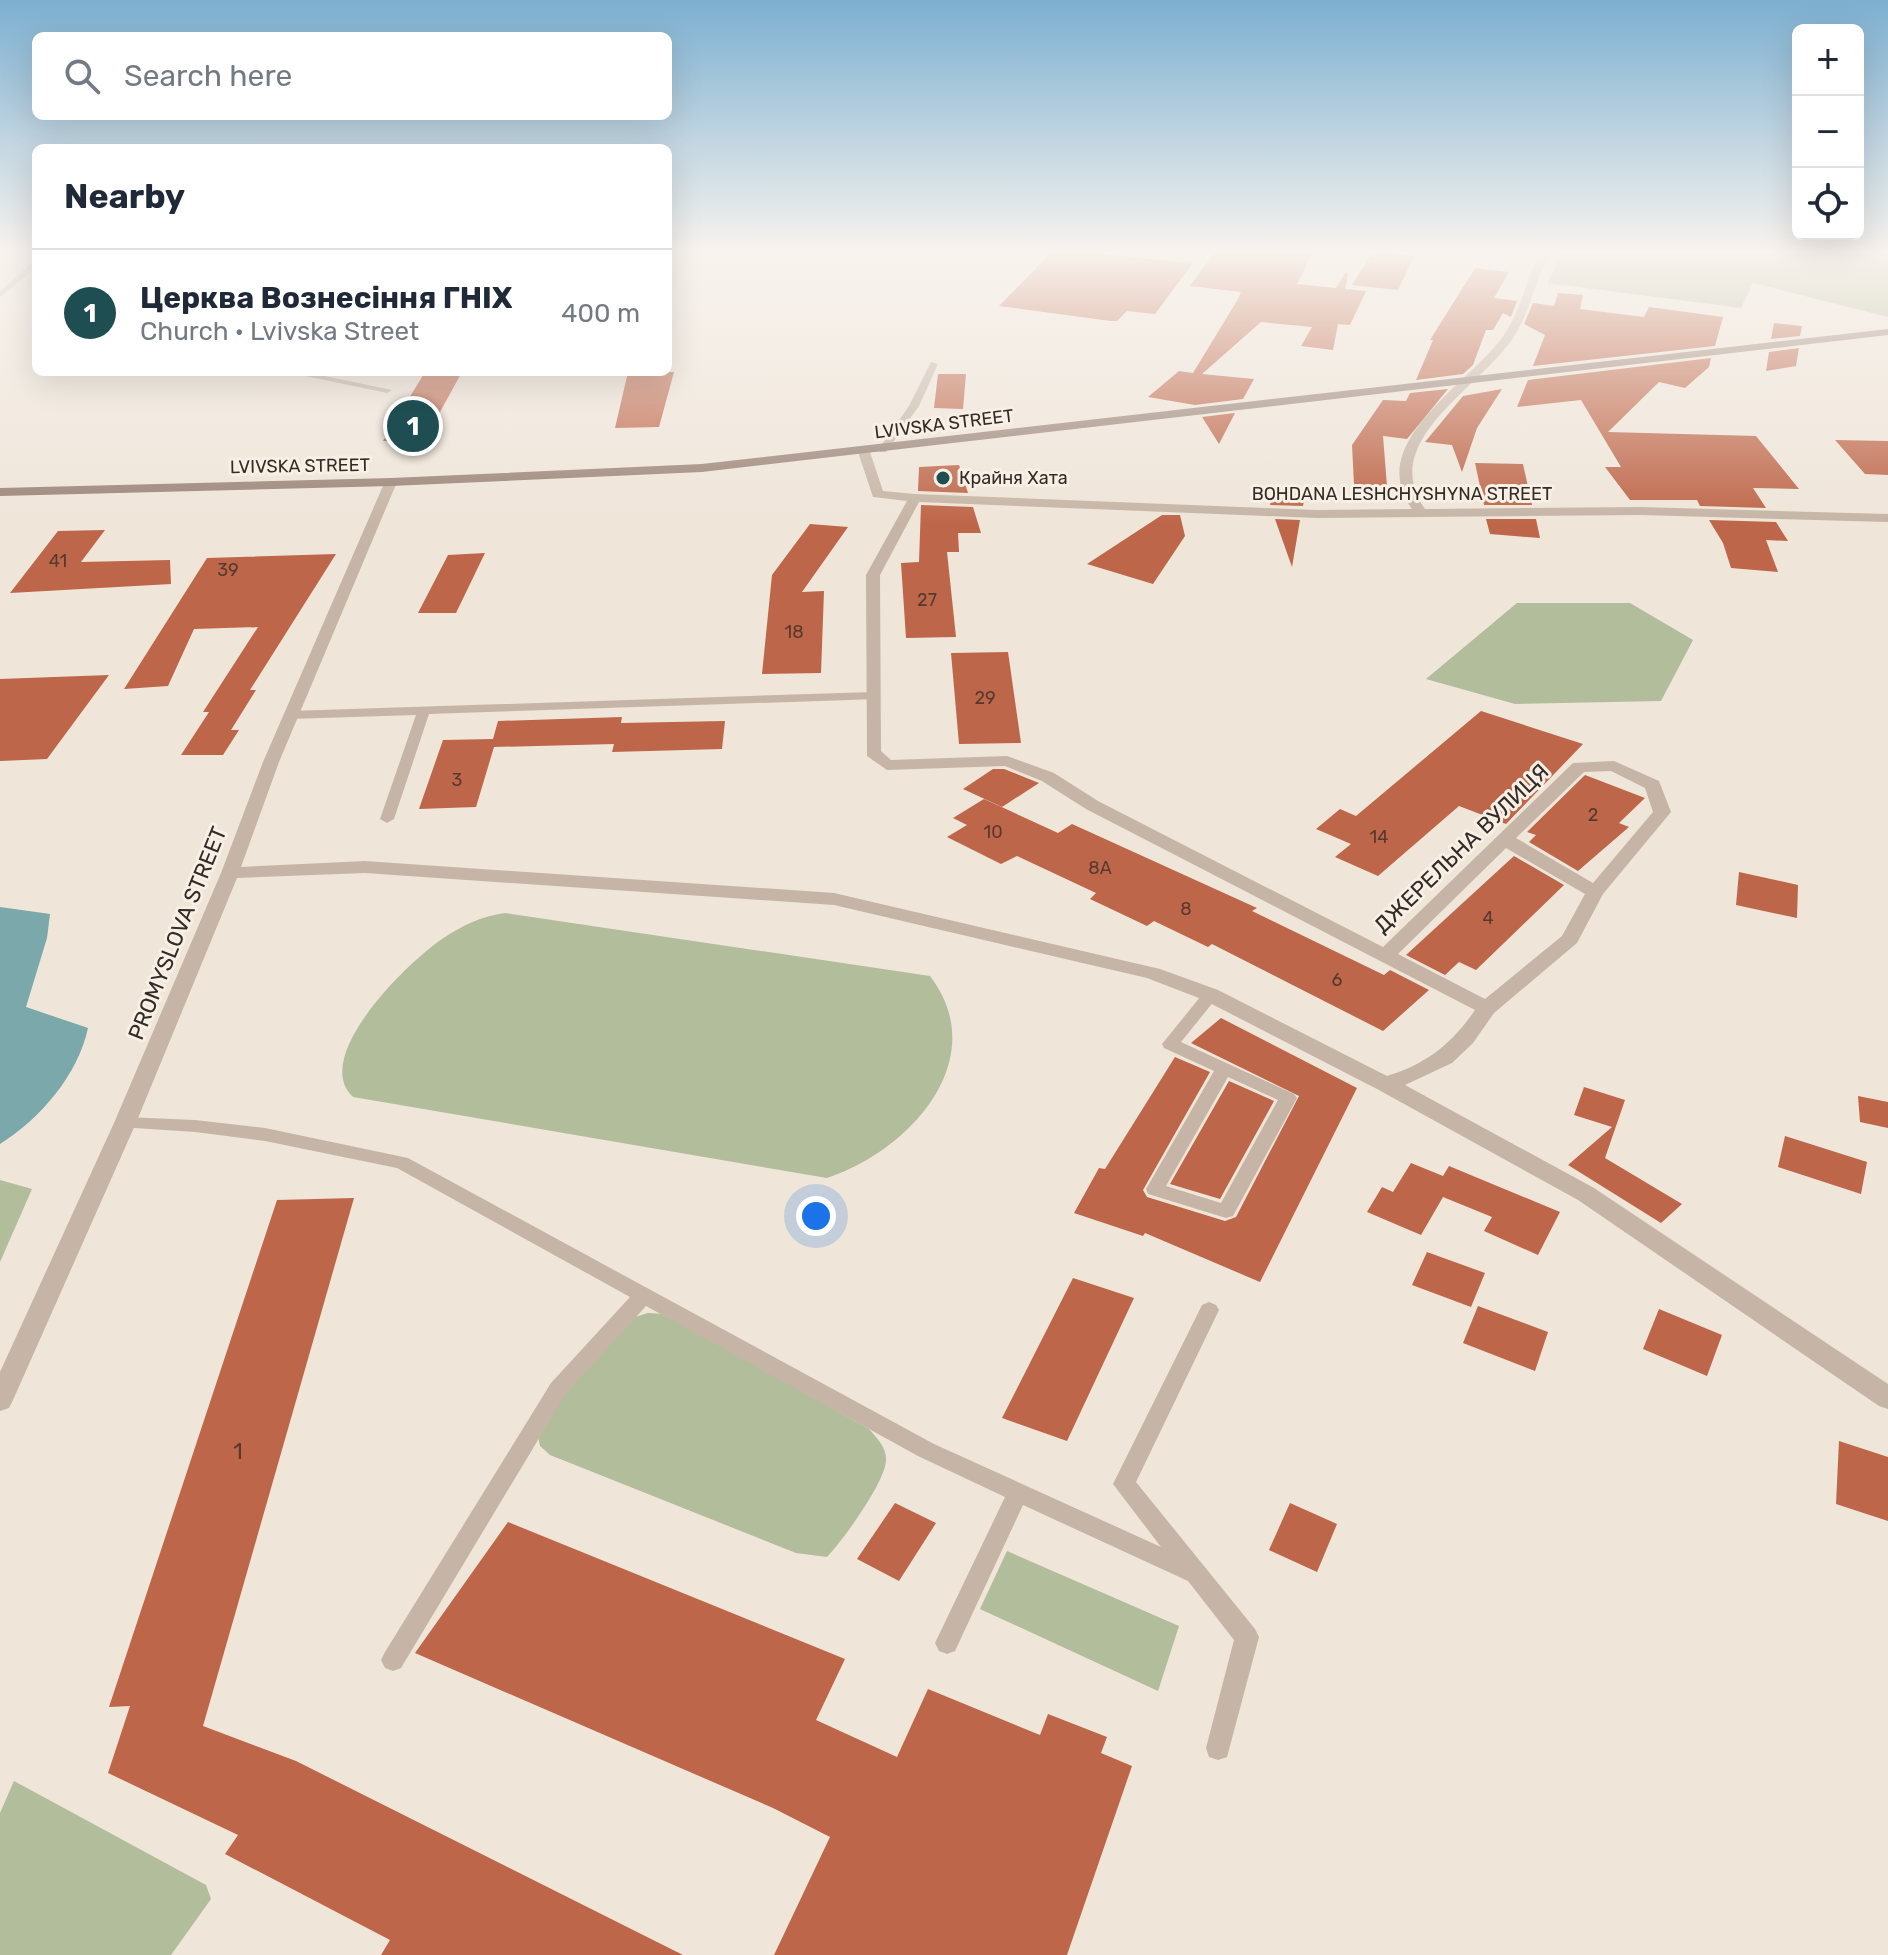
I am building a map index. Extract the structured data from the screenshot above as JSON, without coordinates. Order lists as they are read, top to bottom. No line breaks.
{"streets":{"main road":["LVIVSKA STREET"],"street":["BOHDANA LESHCHYSHYNA STREET","ДЖЕРЕЛЬНА ВУЛИЦЯ","PROMYSLOVA STREET"]},"crossings":[["LVIVSKA STREET","PROMYSLOVA STREET"]],"places":["Крайня Хата"],"house_numbers":["41","39","27","18","29","3","2","10","14","8А","8","4","6","1"],"page":{"map_buttons":["+","−"],"search":"Search here","heading":"Nearby","list":[{"mark":"1","name":"Церква Вознесіння ГНІХ","note":"Church · Lvivska Street","value":"400 m"}],"pins":"1"}}
